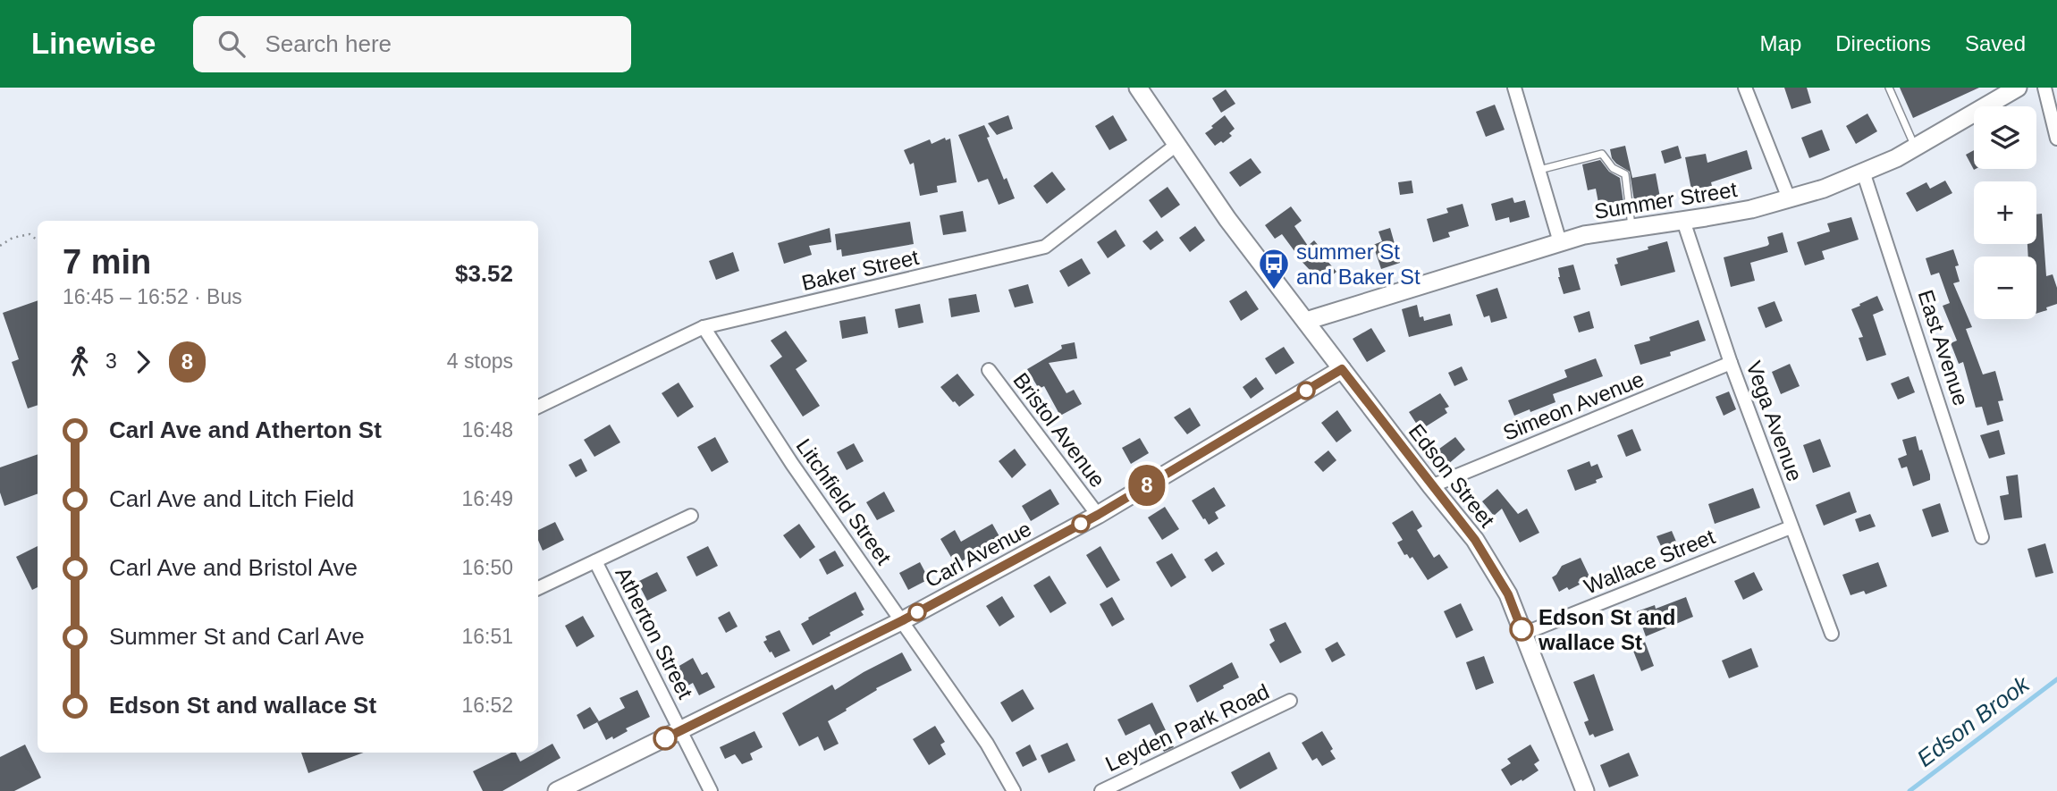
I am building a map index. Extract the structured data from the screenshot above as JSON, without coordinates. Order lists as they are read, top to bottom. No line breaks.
{"streets":{"street":["Summer Street","Baker Street","East Avenue","Simeon Avenue","Vega Avenue","Bristol Avenue","Edson Street","Litchfield Street","Carl Avenue","Wallace Street","Atherton Street","Leyden Park Road"]},"crossings":[["Summer Street","East Avenue"],["Summer Street","Vega Avenue"],["Baker Street","Litchfield Street"],["Simeon Avenue","Vega Avenue"],["Simeon Avenue","Edson Street"],["Vega Avenue","Wallace Street"],["Bristol Avenue","Carl Avenue"],["Edson Street","Carl Avenue"],["Edson Street","Wallace Street"],["Litchfield Street","Carl Avenue"],["Carl Avenue","Atherton Street"]],"water":["Edson Brook"],"places":{"bus stop":["summer St and Baker St"],"other":["Edson St and wallace St"]},"lines":["bus line 8"],"page":{"header":"Linewise","search":"Search here","nav":["Map","Directions","Saved"],"on_map":"8","map_buttons":["+","−"],"heading":["7 min","16:45 – 16:52 · Bus","$3.52"],"legs":["3","8","4 stops"],"list":[{"name":"Carl Ave and Atherton St","value":"16:48"},{"name":"Carl Ave and Litch Field","value":"16:49"},{"name":"Carl Ave and Bristol Ave","value":"16:50"},{"name":"Summer St and Carl Ave","value":"16:51"},{"name":"Edson St and wallace St","value":"16:52"}]}}
